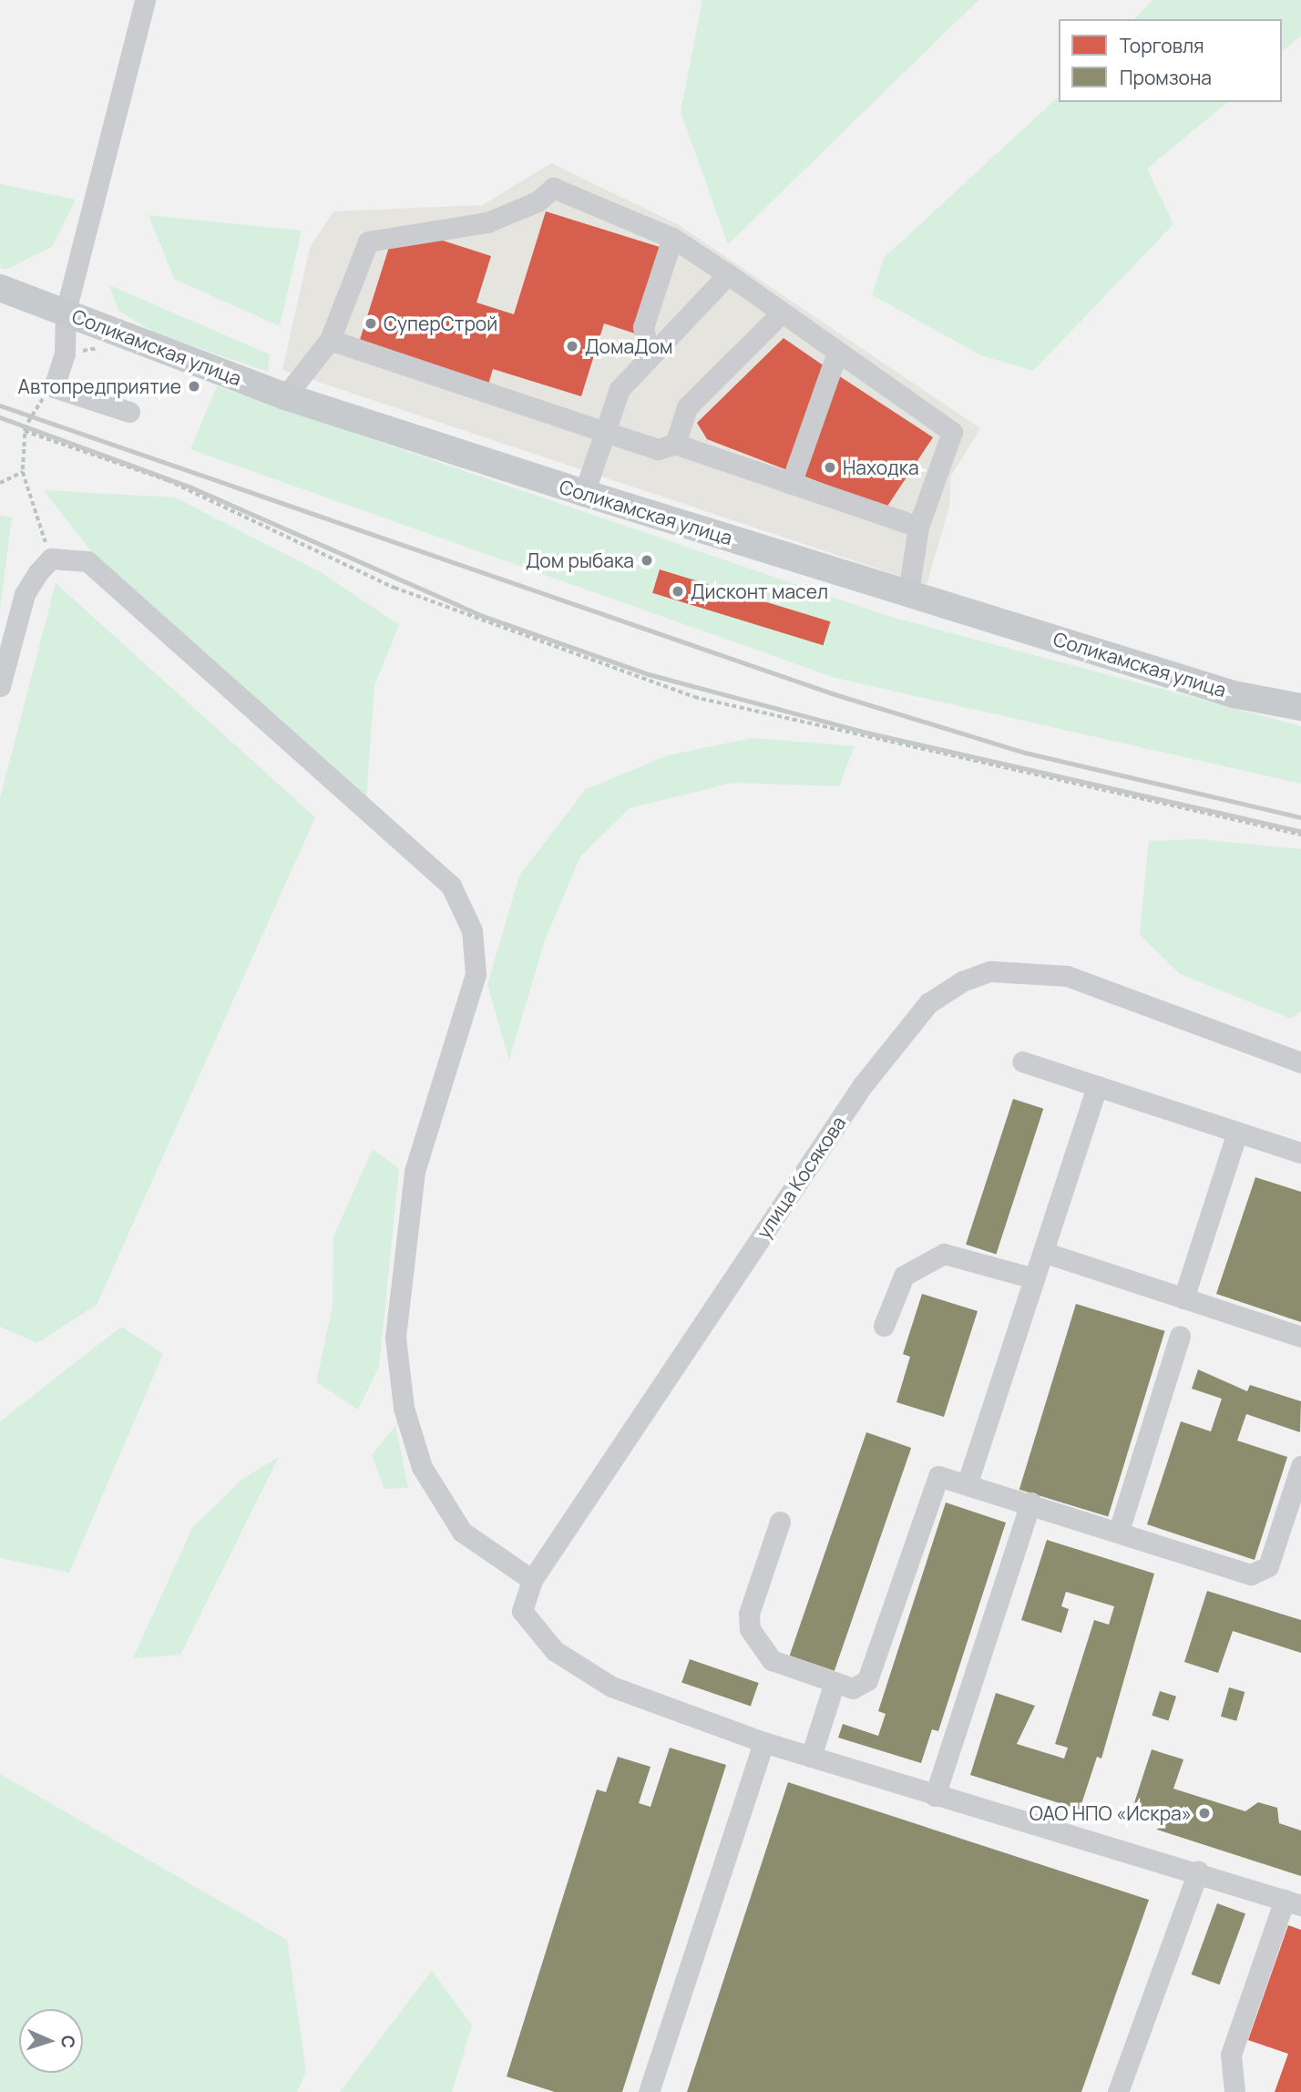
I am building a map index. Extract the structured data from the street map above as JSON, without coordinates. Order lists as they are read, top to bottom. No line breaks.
{"streets":{"main road":["Соликамская улица"],"street":["улица Косякова"]},"places":["СуперСтрой","ДомаДом","Автопредприятие","Находка","Дом рыбака","Дисконт масел","ОАО НПО «Искра»"],"legend":["Торговля","Промзона"],"north":"right"}
